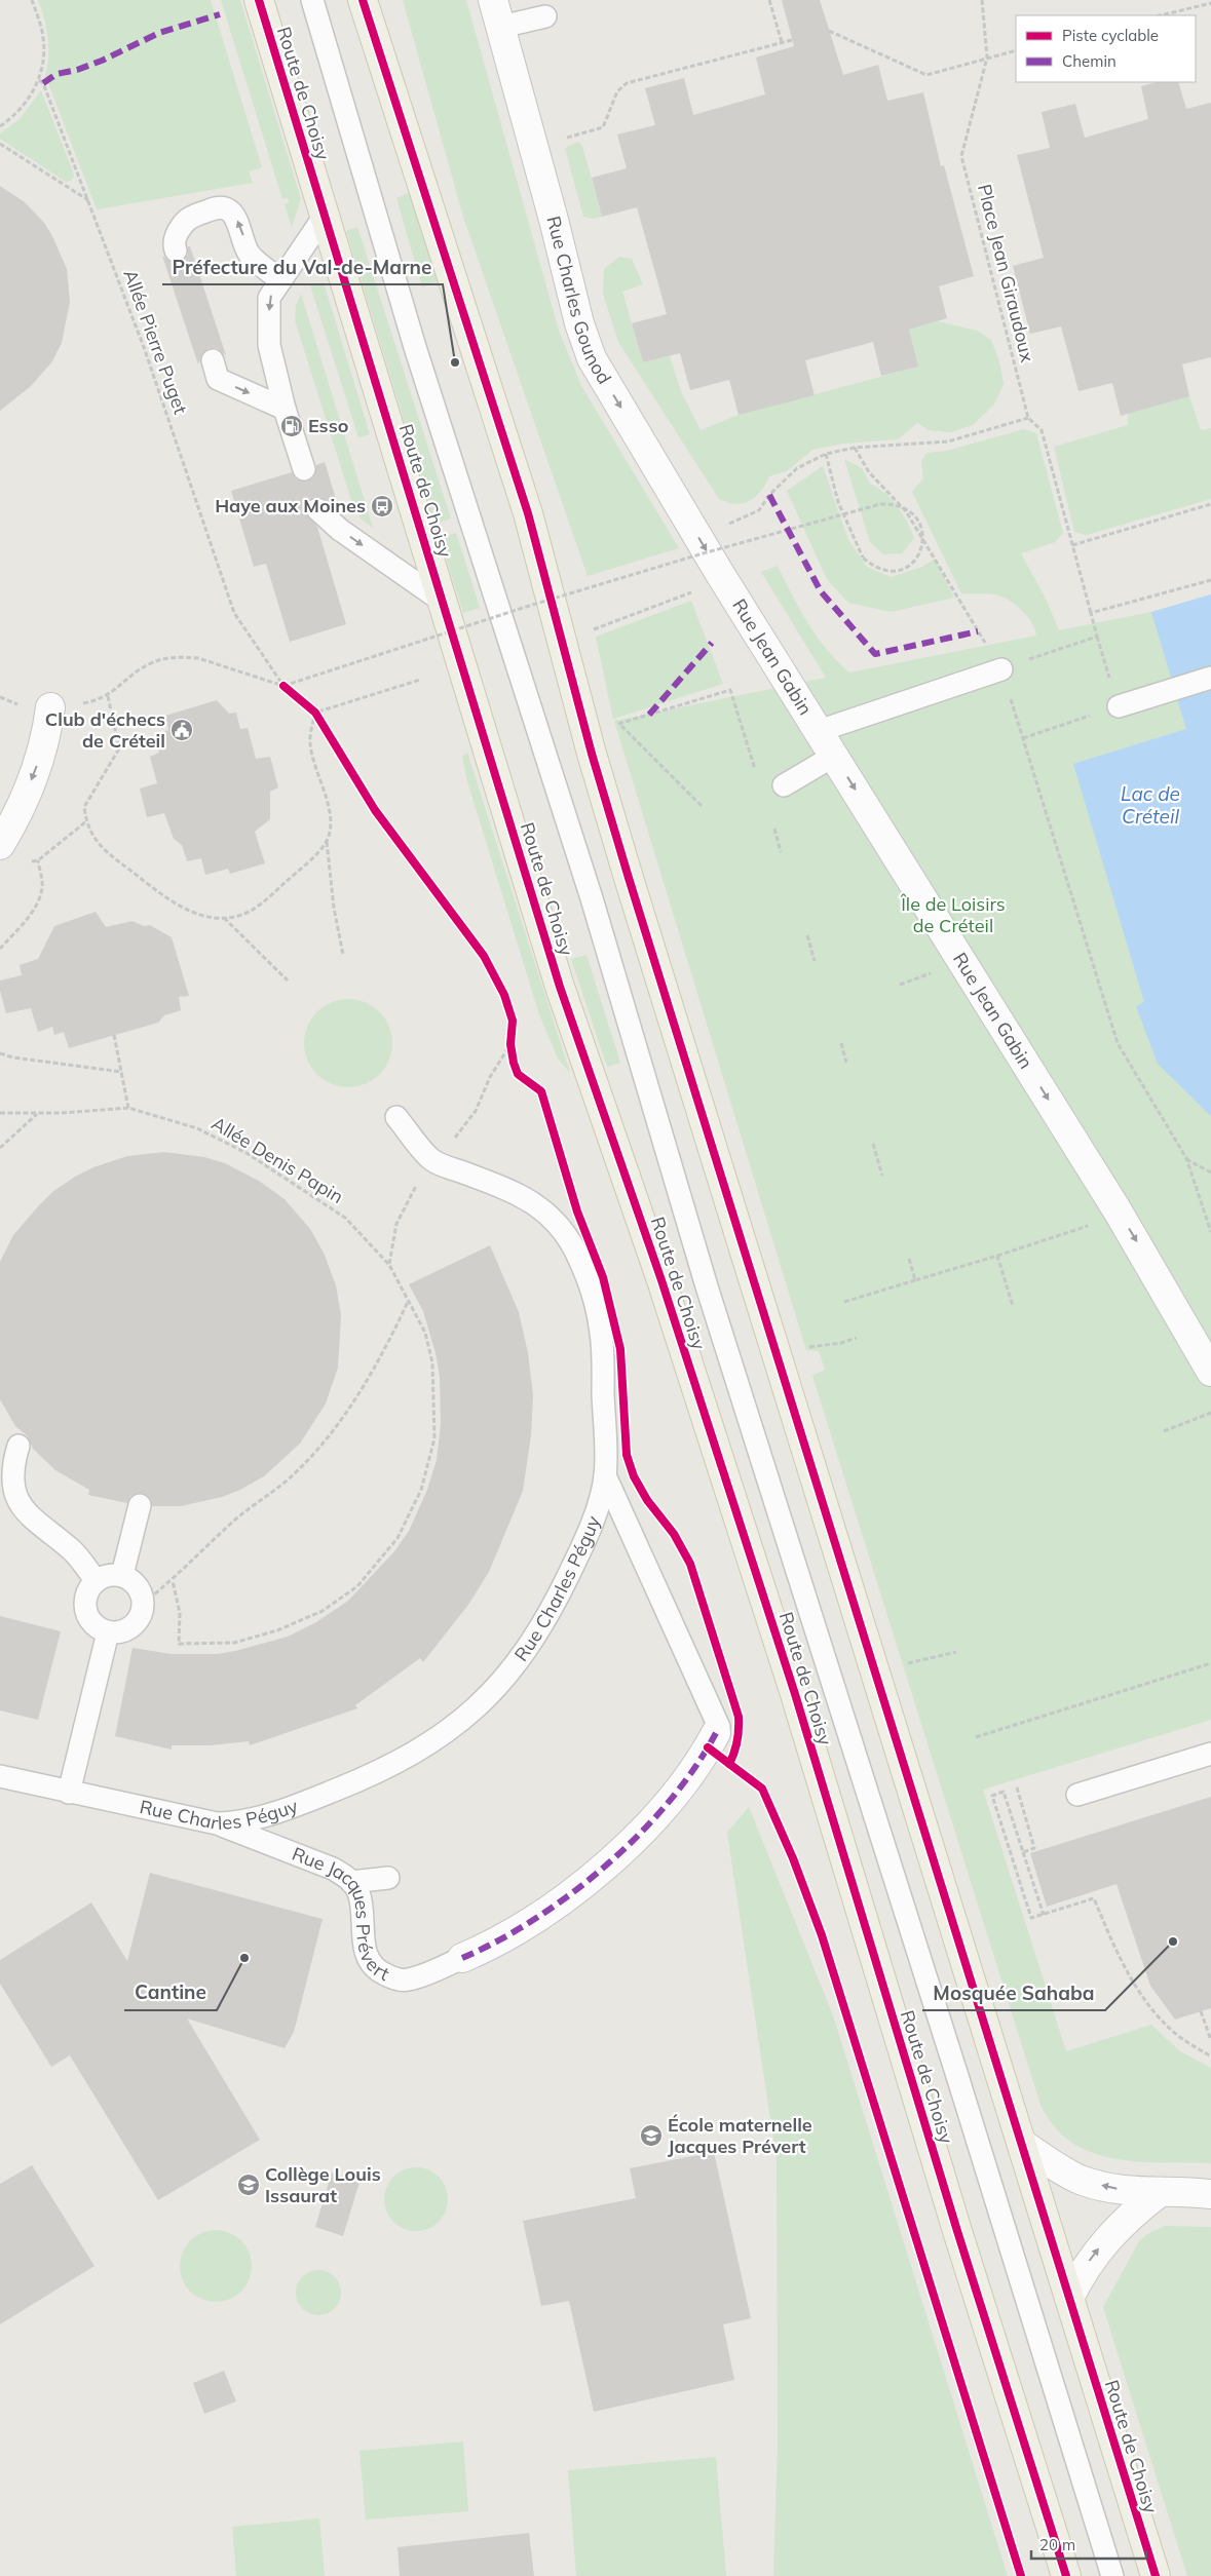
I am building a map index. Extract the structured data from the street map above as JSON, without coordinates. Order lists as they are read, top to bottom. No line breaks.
{"streets":{"main road":["Route de Choisy"],"street":["Rue Charles Gounod","Rue Jean Gabin"],"lane":["Rue Charles Péguy","Rue Jacques Prévert"],"path":["Place Jean Giraudoux","Allée Pierre Puget","Allée Denis Papin"]},"crossings":[["Rue Charles Gounod","Rue Jean Gabin"],["Rue Charles Péguy","Rue Jacques Prévert"]],"one_way":["Rue Charles Gounod","Rue Jean Gabin"],"water":["Lac de Créteil"],"parks":["Île de Loisirs de Créteil"],"places":{"other":["Préfecture du Val-de-Marne","Mosquée Sahaba","Cantine"],"fuel station":["Esso"],"bus stop":["Haye aux Moines"],"public building":["Club d'échecs de Créteil"],"school or university":["École maternelle Jacques Prévert","Collège Louis Issaurat"]},"legend":["Piste cyclable","Chemin"],"scale_bar":"20 m"}
